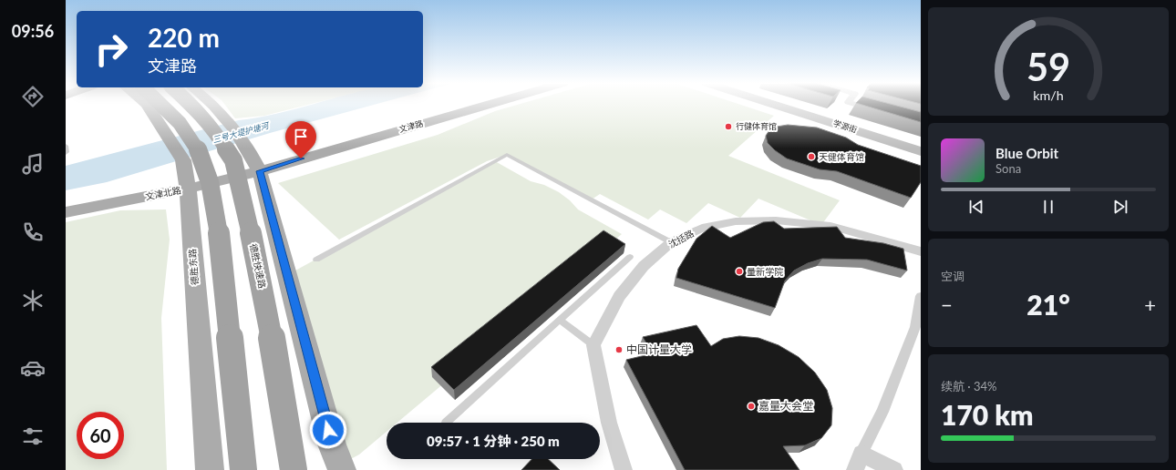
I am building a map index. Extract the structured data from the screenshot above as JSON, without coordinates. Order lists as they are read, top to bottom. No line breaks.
{"streets":{"highway":["德胜快速路"],"main road":["文津路","学源街","文津北路","德胜东路"],"street":["沈括路"]},"crossings":[["文津路","文津北路"],["文津北路","德胜东路"]],"water":["三号大堤护塘河"],"places":["行健体育馆","天健体育馆","量新学院","中国计量大学","嘉量大会堂"],"page":{"tabs":"09:56","turn":["220 m","文津路"],"song":["Blue Orbit","Sona"],"tile":["空调",["续航 · 34%","170 km"]],"heat":["−","21°","+"],"limit":"60","trip":"09:57 · 1 分钟 · 250 m","gauge":["59","km/h"]}}
